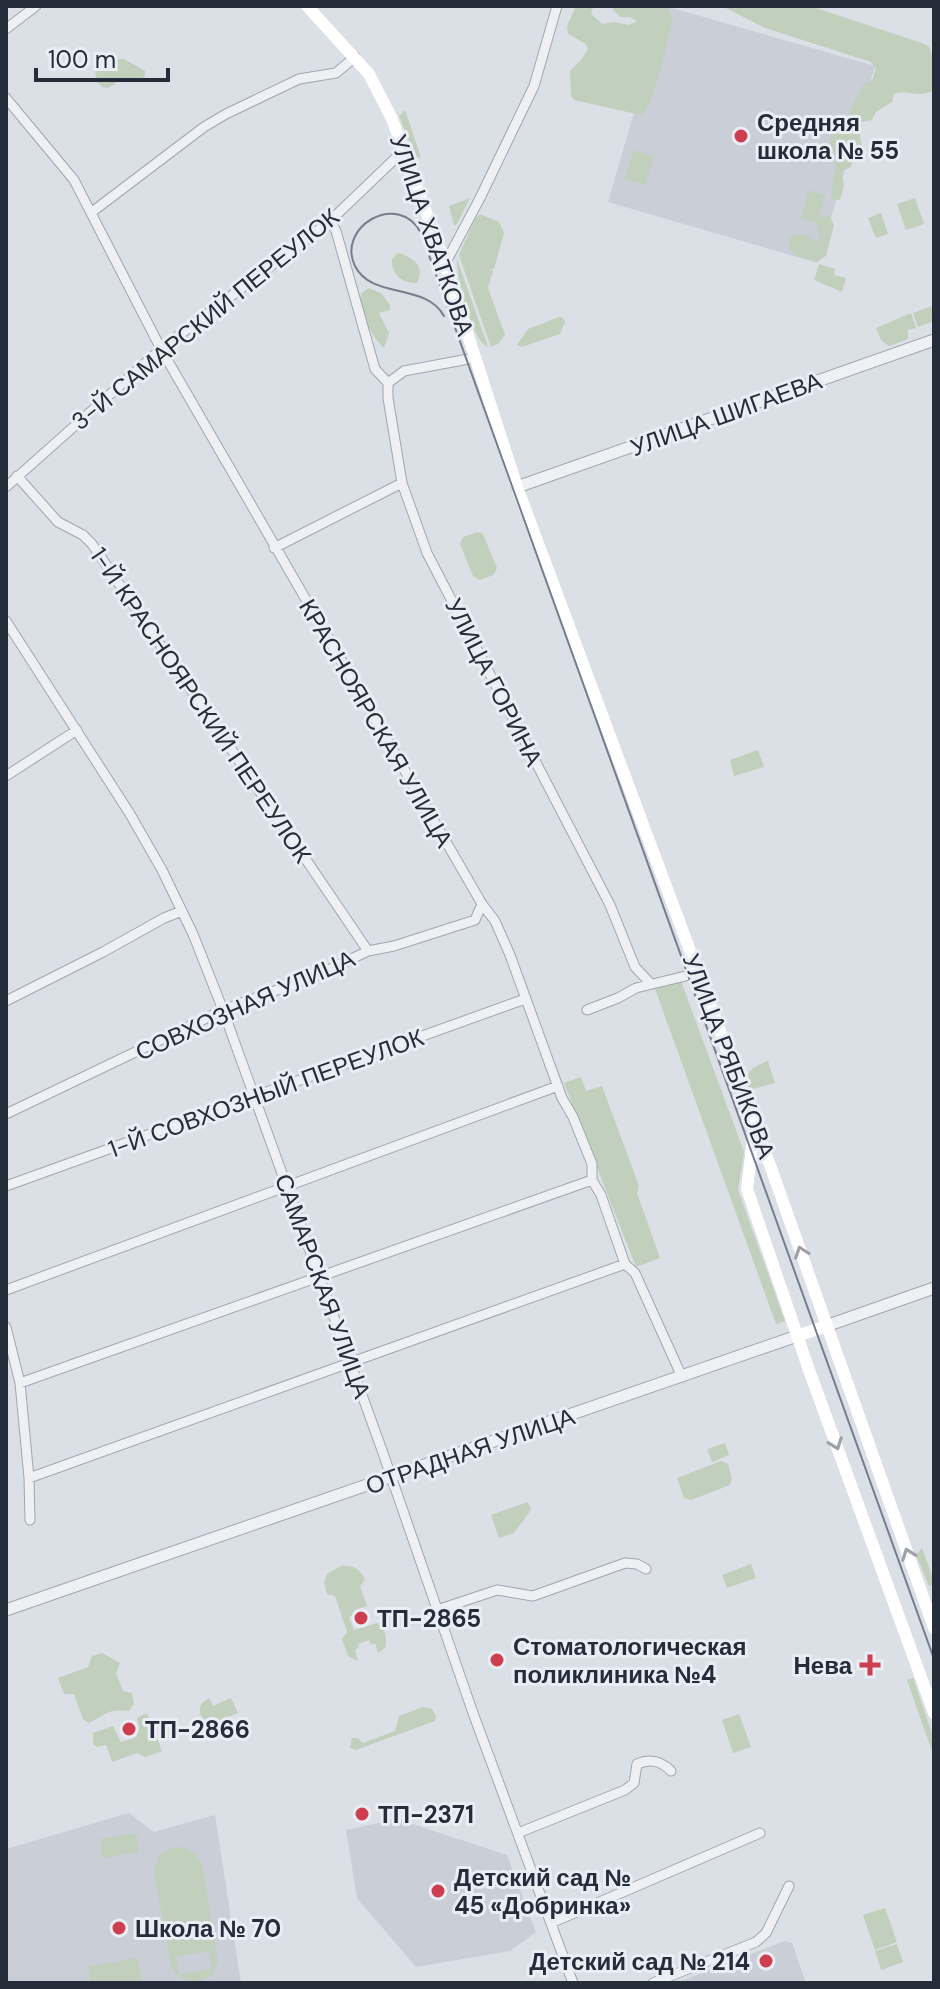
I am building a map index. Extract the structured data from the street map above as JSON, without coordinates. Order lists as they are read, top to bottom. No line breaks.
{"streets":{"main road":["УЛИЦА ХВАТКОВА","УЛИЦА РЯБИКОВА","ОТРАДНАЯ УЛИЦА"],"street":["3-Й САМАРСКИЙ ПЕРЕУЛОК","УЛИЦА ШИГАЕВА","УЛИЦА ГОРИНА","1-Й КРАСНОЯРСКИЙ ПЕРЕУЛОК","КРАСНОЯРСКАЯ УЛИЦА","СОВХОЗНАЯ УЛИЦА","1-Й СОВХОЗНЫЙ ПЕРЕУЛОК","САМАРСКАЯ УЛИЦА"]},"crossings":[["УЛИЦА ХВАТКОВА","3-Й САМАРСКИЙ ПЕРЕУЛОК"],["УЛИЦА ХВАТКОВА","УЛИЦА ШИГАЕВА"],["УЛИЦА ХВАТКОВА","УЛИЦА РЯБИКОВА"],["3-Й САМАРСКИЙ ПЕРЕУЛОК","1-Й КРАСНОЯРСКИЙ ПЕРЕУЛОК"],["3-Й САМАРСКИЙ ПЕРЕУЛОК","КРАСНОЯРСКАЯ УЛИЦА"],["УЛИЦА ШИГАЕВА","УЛИЦА РЯБИКОВА"],["1-Й КРАСНОЯРСКИЙ ПЕРЕУЛОК","СОВХОЗНАЯ УЛИЦА"],["КРАСНОЯРСКАЯ УЛИЦА","1-Й СОВХОЗНЫЙ ПЕРЕУЛОК"],["КРАСНОЯРСКАЯ УЛИЦА","ОТРАДНАЯ УЛИЦА"],["СОВХОЗНАЯ УЛИЦА","САМАРСКАЯ УЛИЦА"],["УЛИЦА РЯБИКОВА","ОТРАДНАЯ УЛИЦА"],["1-Й СОВХОЗНЫЙ ПЕРЕУЛОК","САМАРСКАЯ УЛИЦА"],["САМАРСКАЯ УЛИЦА","ОТРАДНАЯ УЛИЦА"]],"places":{"other":["Средняя школа № 55","ТП-2865","Стоматологическая поликлиника №4","ТП-2866","ТП-2371","Детский сад № 45 «Добринка»","Школа № 70","Детский сад № 214"],"health":["Нева"]},"scale_bar":"100 m"}
